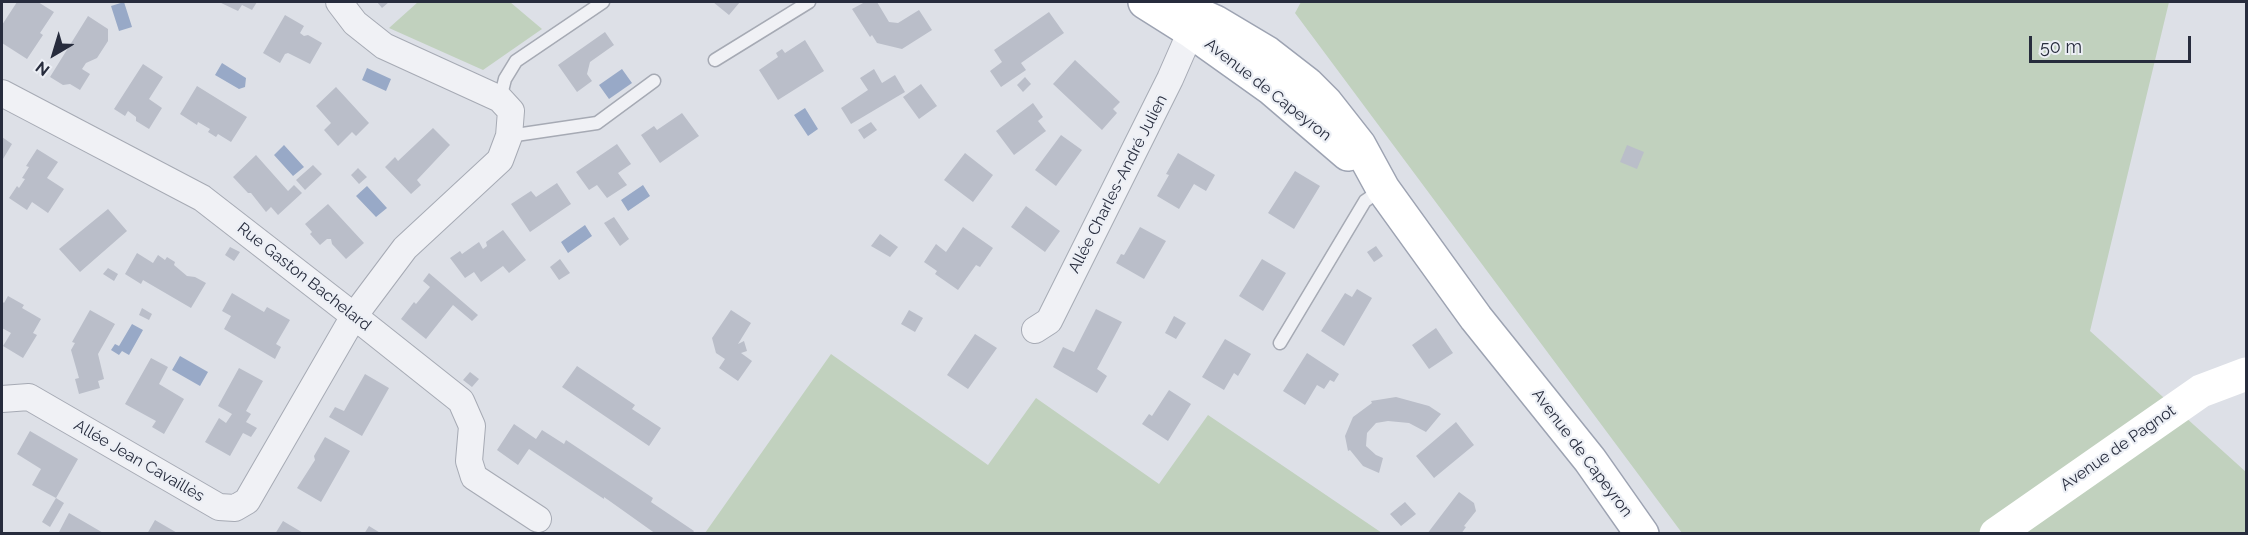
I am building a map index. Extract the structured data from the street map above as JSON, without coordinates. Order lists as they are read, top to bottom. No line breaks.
{"streets":{"main road":["Avenue de Capeyron","Avenue de Pagnot"],"street":["Allée Charles-André Julien","Rue Gaston Bachelard","Allée Jean Cavaillès"]},"crossings":[["Avenue de Capeyron","Allée Charles-André Julien"],["Rue Gaston Bachelard","Allée Jean Cavaillès"]],"scale_bar":"50 m","north":"bottom left"}
